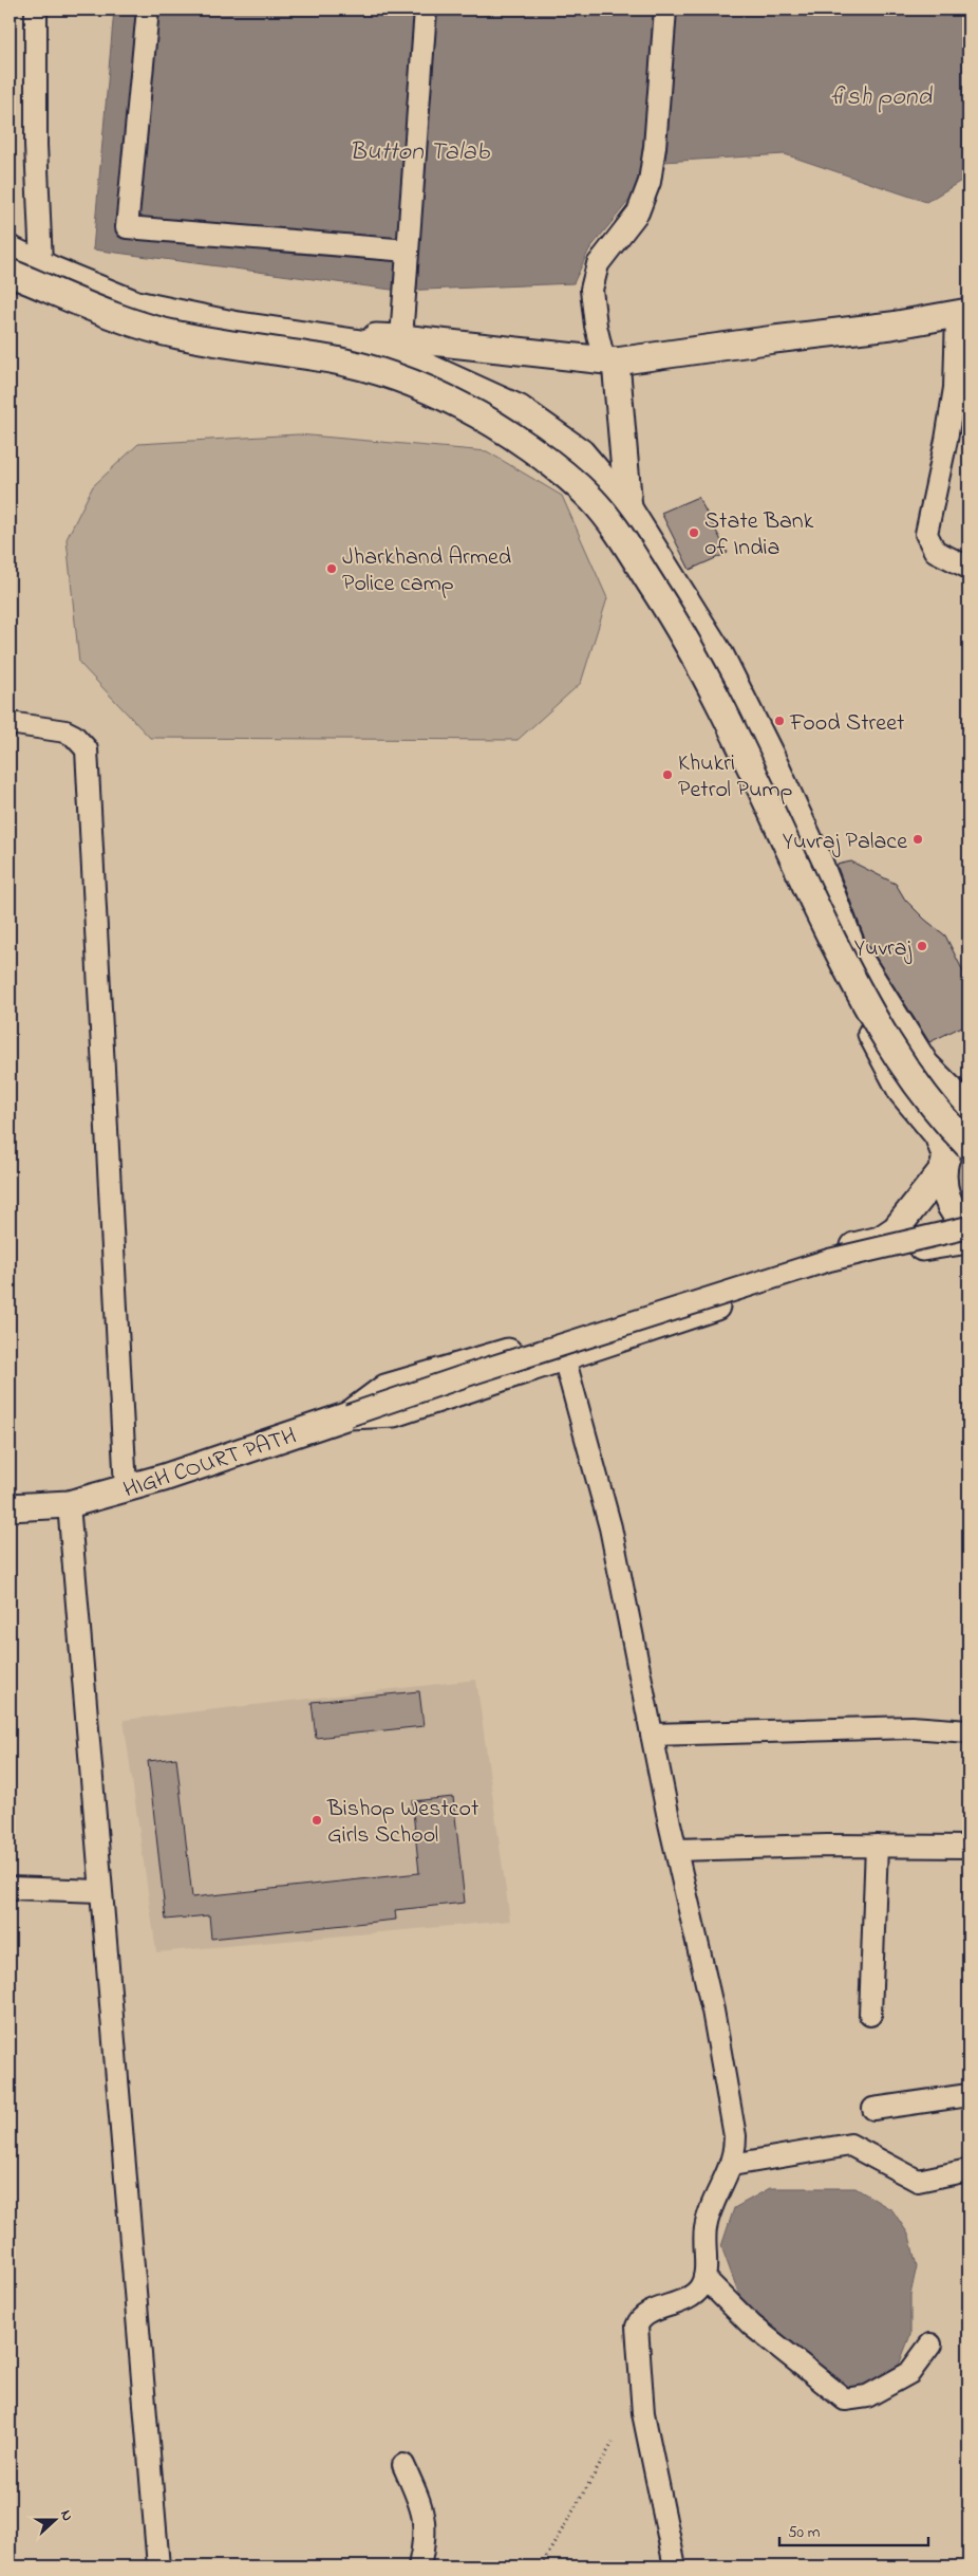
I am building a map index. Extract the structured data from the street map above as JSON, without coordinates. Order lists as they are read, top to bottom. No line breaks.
{"streets":{"main road":["HIGH COURT PATH"]},"water":["fish pond","Button Talab"],"places":["State Bank of India","Jharkhand Armed Police camp","Food Street","Khukri Petrol Pump","Yuvraj Palace","Yuvraj","Bishop Westcot Girls School"],"scale_bar":"50 m","north":"right"}
